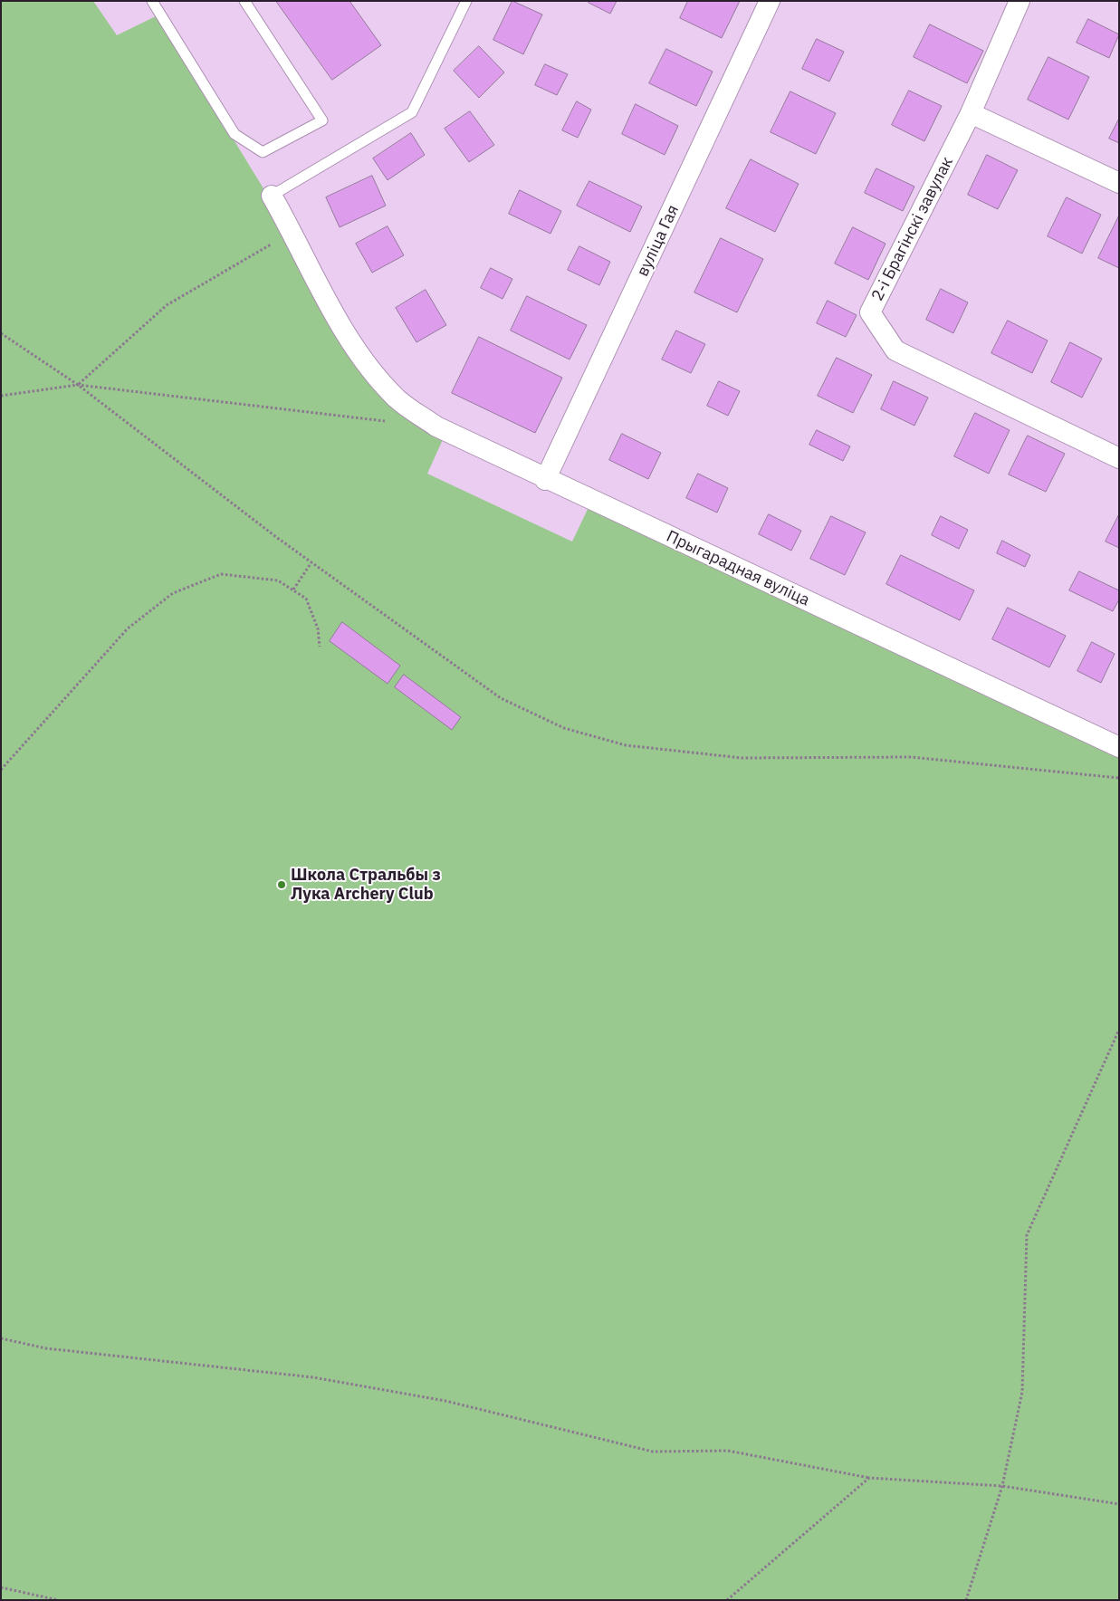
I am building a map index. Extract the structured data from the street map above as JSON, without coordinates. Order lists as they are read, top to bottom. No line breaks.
{"streets":{"street":["2-і Брагінскі завулак","вуліца Гая","Прыгарадная вуліца"]},"crossings":[["вуліца Гая","Прыгарадная вуліца"]],"places":["Школа Стральбы з Лука Archery Club"]}
